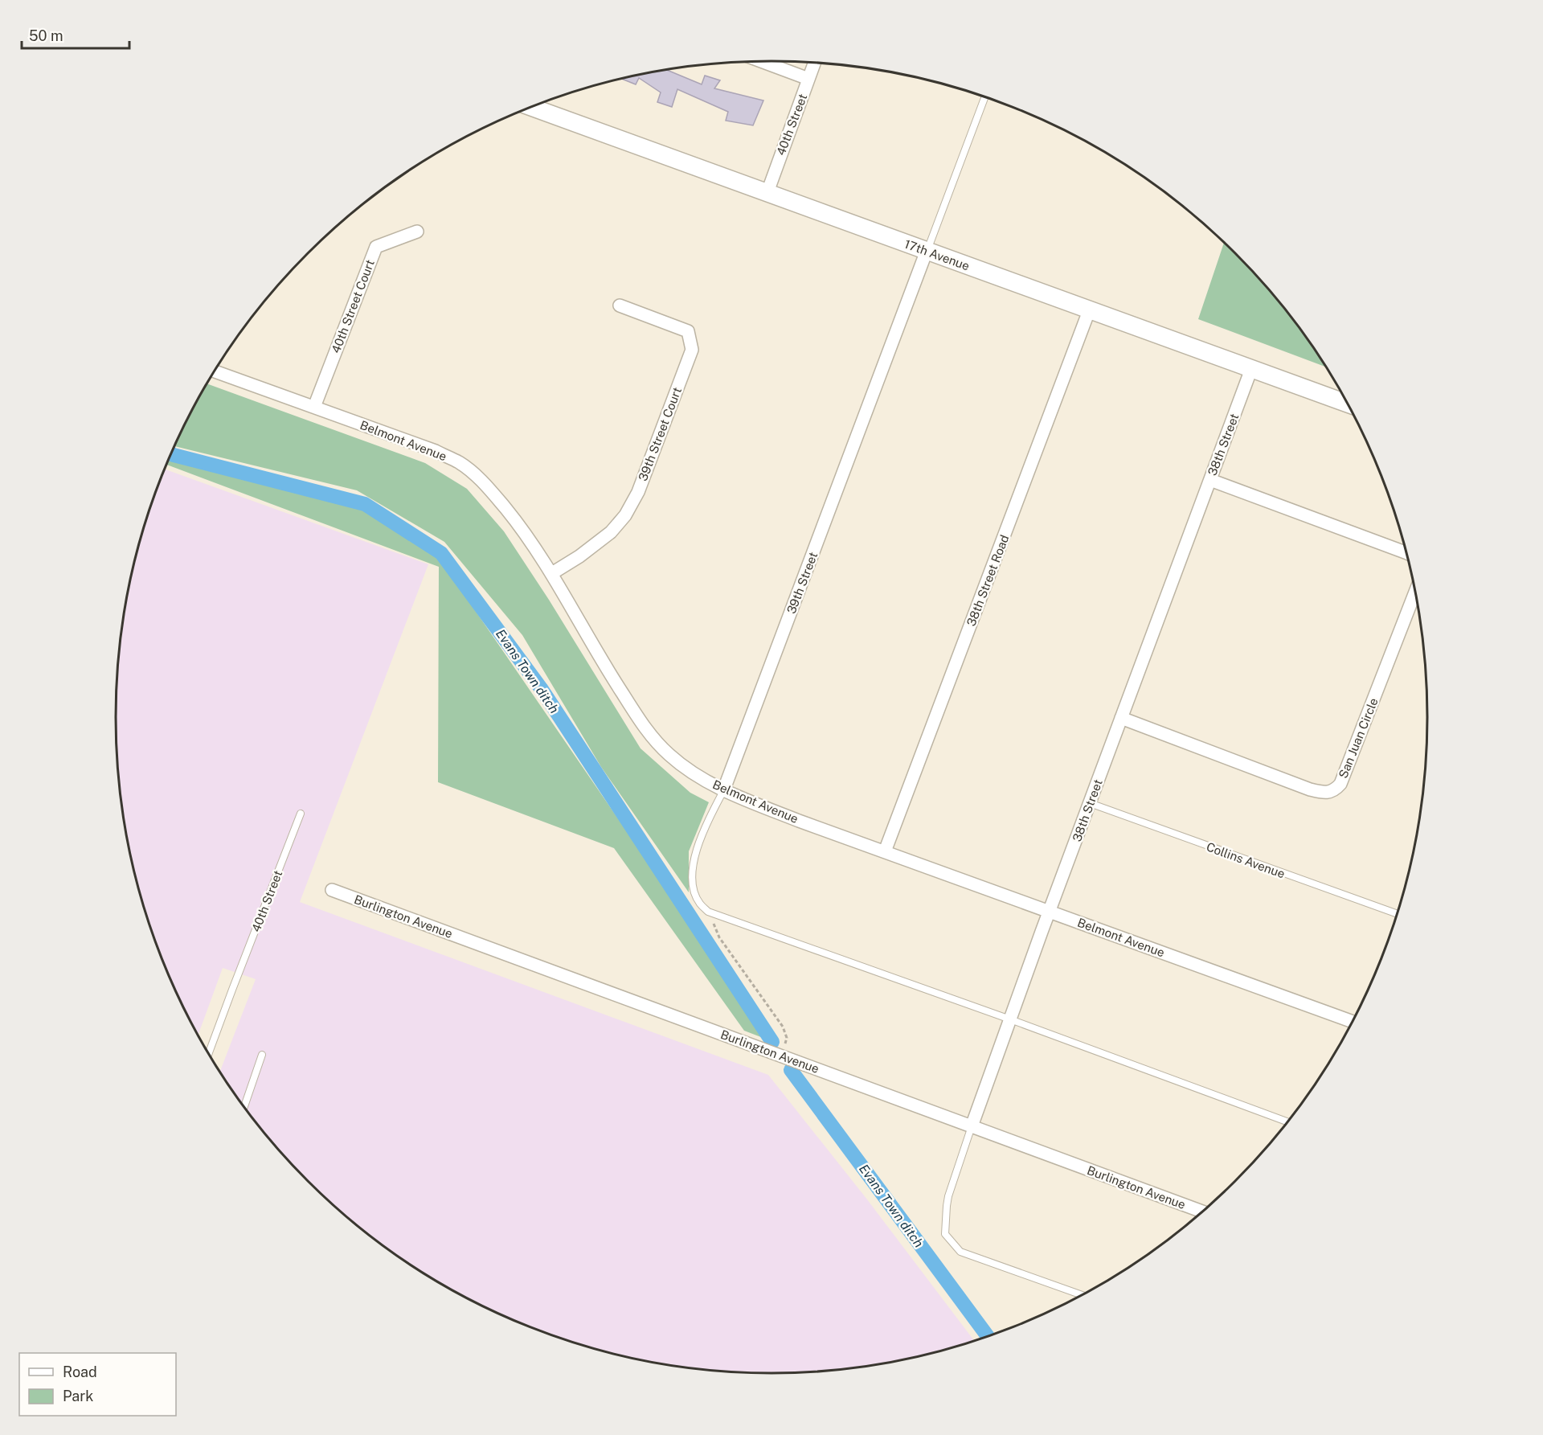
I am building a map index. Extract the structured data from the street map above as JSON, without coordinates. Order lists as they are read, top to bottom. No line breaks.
{"streets":{"main road":["17th Avenue"],"street":["40th Street","40th Street Court","39th Street Court","Belmont Avenue","38th Street","38th Street Road","39th Street","San Juan Circle","Burlington Avenue"],"lane":["Collins Avenue"]},"crossings":[["40th Street","17th Avenue"],["17th Avenue","38th Street"],["17th Avenue","38th Street Road"],["17th Avenue","39th Street"],["40th Street Court","Belmont Avenue"],["39th Street Court","Belmont Avenue"],["Belmont Avenue","38th Street"],["Belmont Avenue","38th Street Road"],["Belmont Avenue","39th Street"],["38th Street","San Juan Circle"],["38th Street","Collins Avenue"],["38th Street","Burlington Avenue"]],"water":["Evans Town ditch"],"legend":["Road","Park"],"scale_bar":"50 m"}
